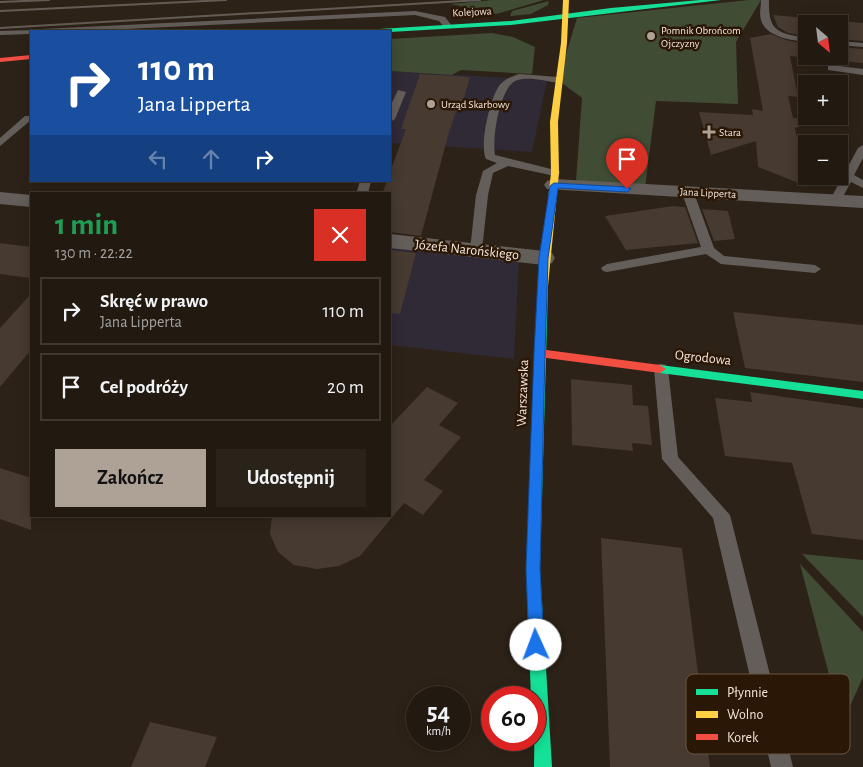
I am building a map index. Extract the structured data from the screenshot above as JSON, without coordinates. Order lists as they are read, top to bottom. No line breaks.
{"streets":{"main road":["Kolejowa","Ogrodowa","Warszawska"],"street":["Jana Lipperta","Józefa Narońskiego"]},"crossings":[["Kolejowa","Warszawska"],["Jana Lipperta","Warszawska"],["Józefa Narońskiego","Warszawska"],["Ogrodowa","Warszawska"]],"places":{"other":["Pomnik Obrońcom Ojczyzny","Urząd Skarbowy"],"health":["Stara"]},"legend":["Płynnie","Wolno","Korek"],"north":"bottom right","page":{"map_buttons":["+","−"],"turn":["110 m","Jana Lipperta"],"heading":["1 min","130 m · 22:22"],"list":[{"name":"Skręć w prawo","note":"Jana Lipperta","value":"110 m"},{"name":"Cel podróży","value":"20 m"}],"buttons":["Zakończ","Udostępnij"],"speed":"54 km/h","limit":"60"}}
